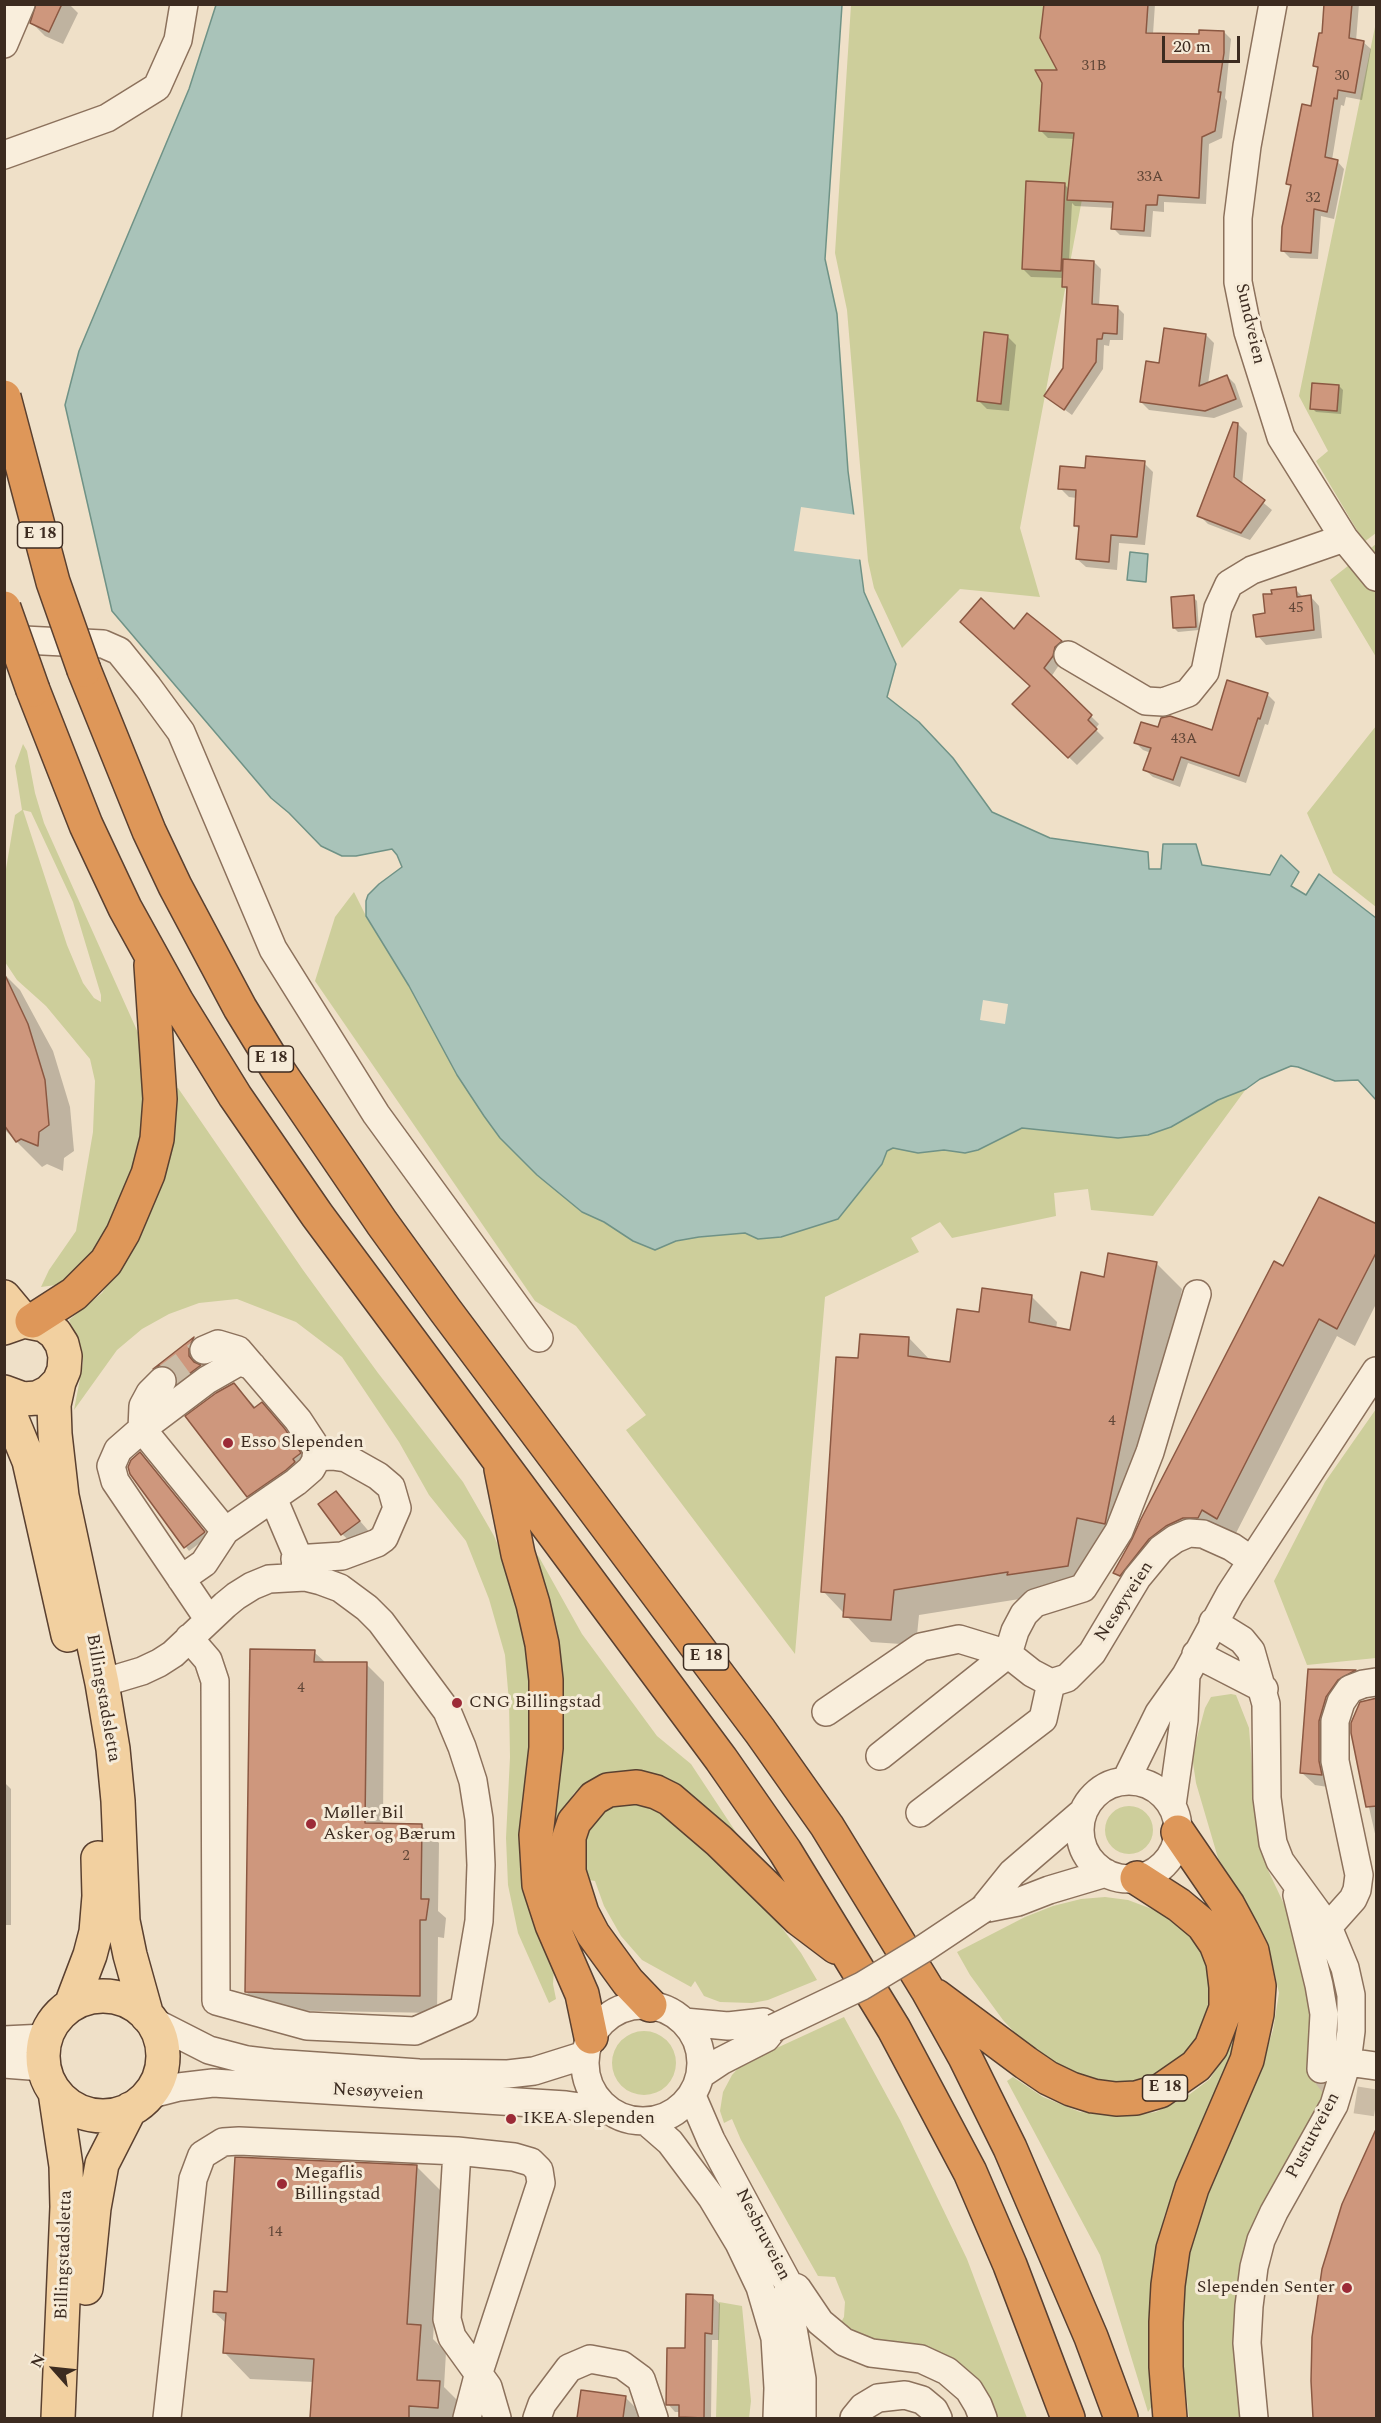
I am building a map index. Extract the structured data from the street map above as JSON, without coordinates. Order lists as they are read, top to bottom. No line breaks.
{"streets":{"highway":["E 18"],"main road":["Billingstadsletta"],"street":["Sundveien","Nesøyveien","Pustutveien","Nesbruveien"]},"crossings":[["E 18","Nesøyveien"],["E 18","Billingstadsletta"],["E 18","Nesbruveien"],["Nesøyveien","Billingstadsletta"],["Nesøyveien","Nesbruveien"]],"places":["Esso Slependen","CNG Billingstad","Møller Bil Asker og Bærum","IKEA Slependen","Megaflis Billingstad","Slependen Senter"],"house_numbers":["31B","30","33A","32","45","43A","4","4","2","14"],"scale_bar":"20 m","north":"top left"}
